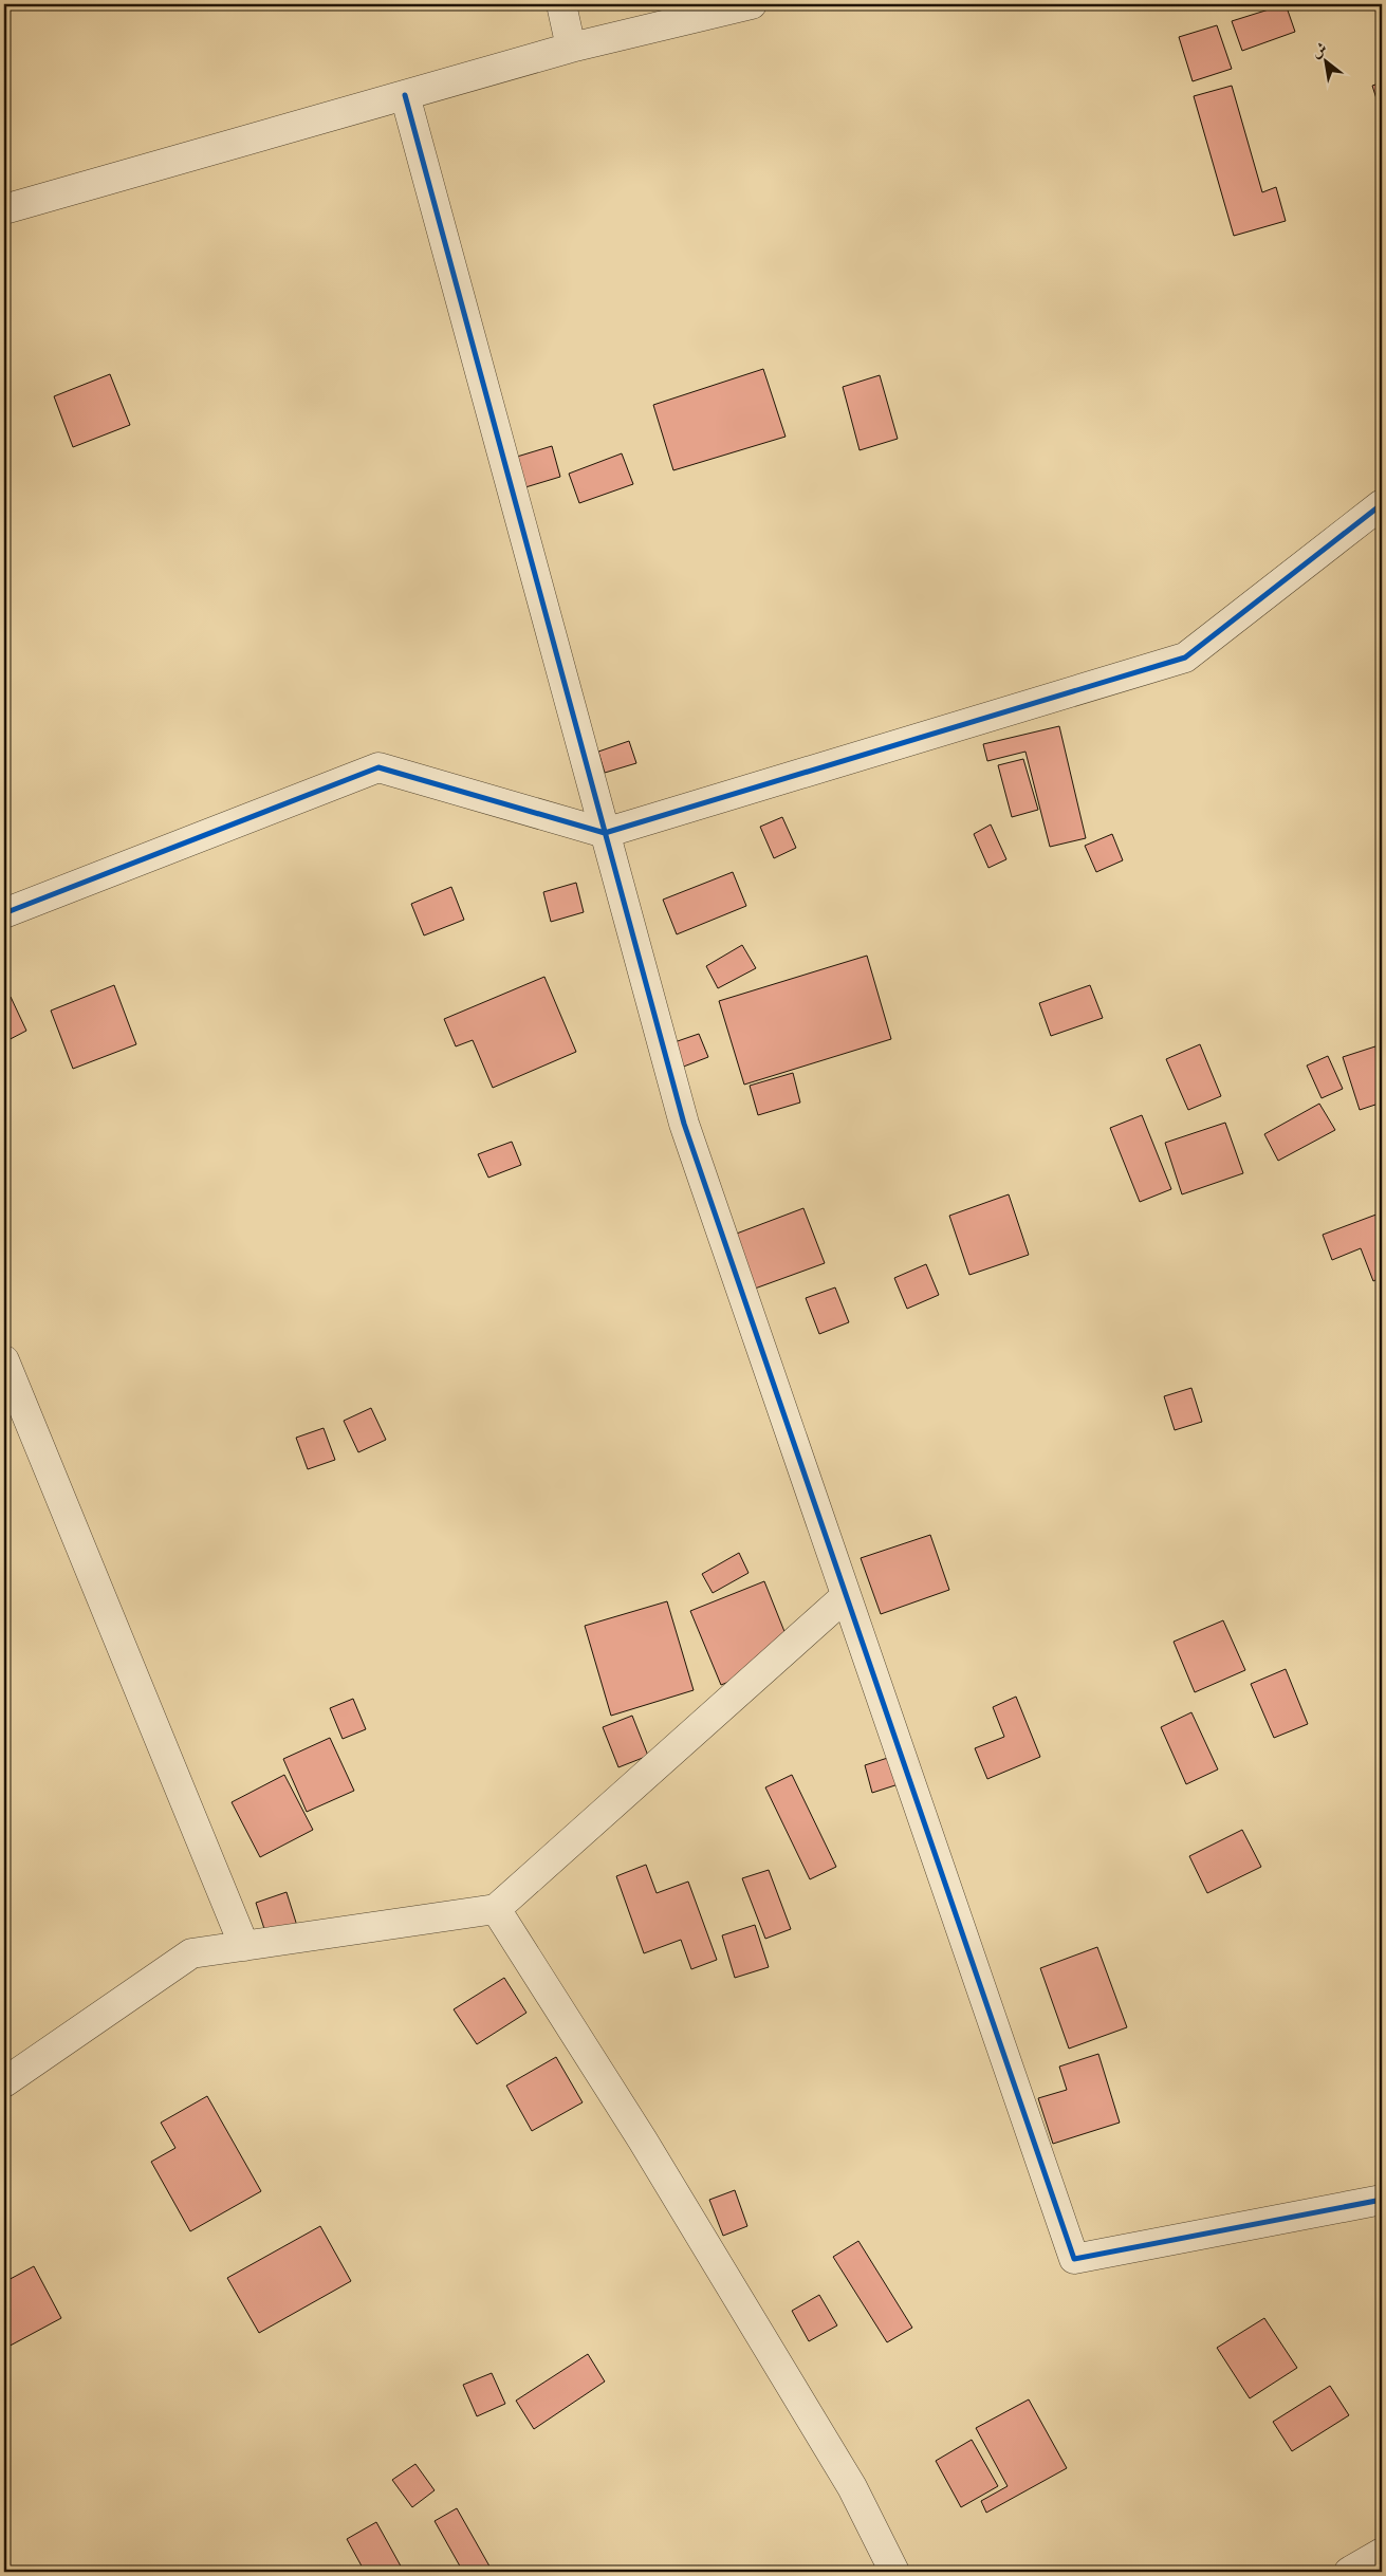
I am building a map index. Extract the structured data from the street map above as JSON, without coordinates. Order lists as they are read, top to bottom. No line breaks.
{"north":"top left"}
